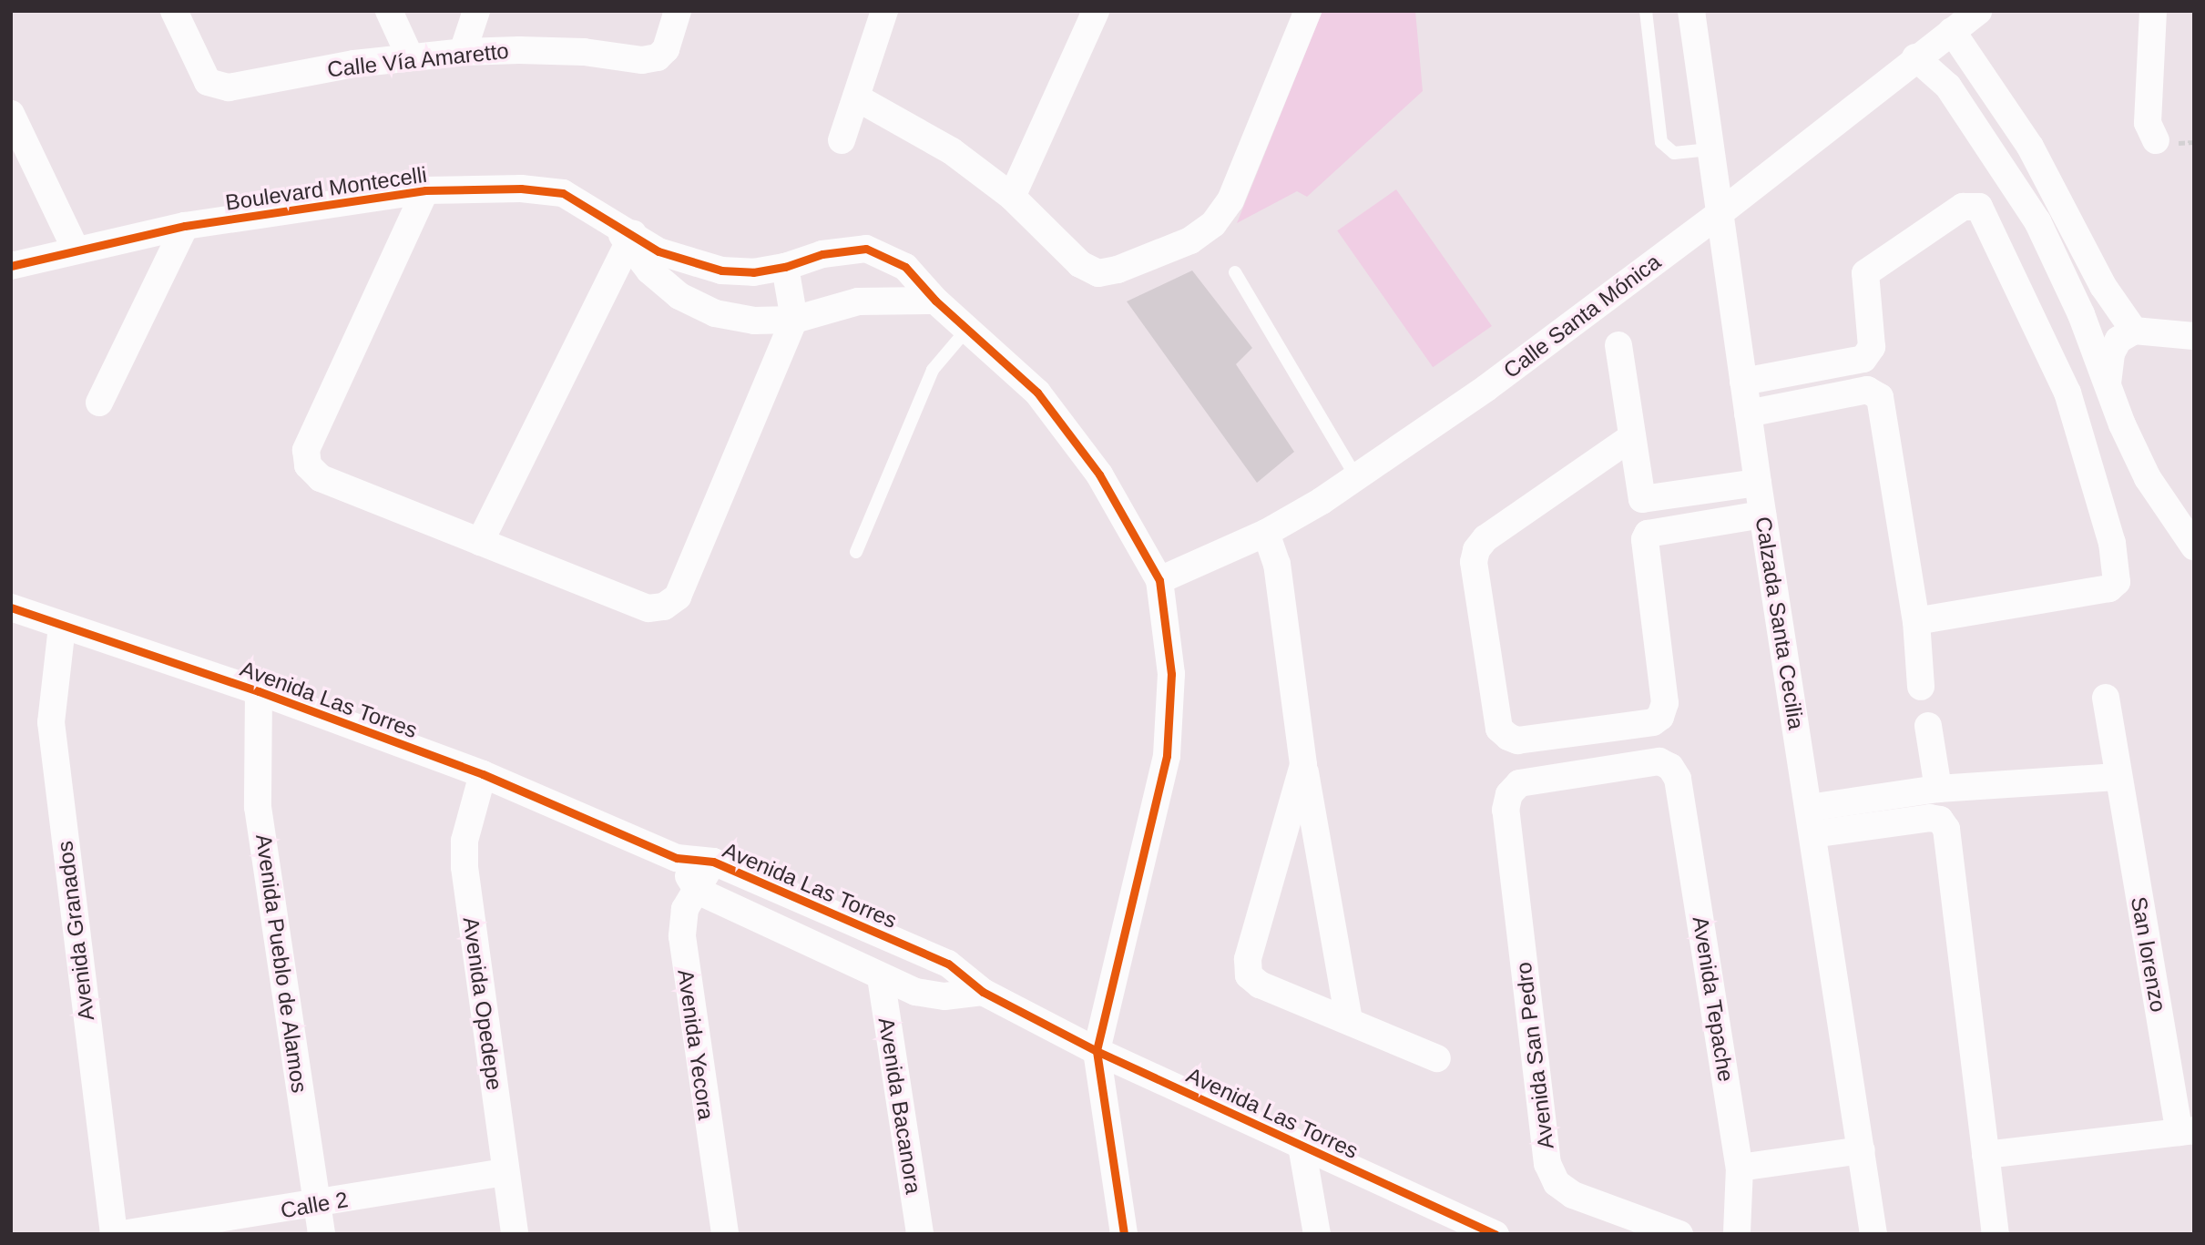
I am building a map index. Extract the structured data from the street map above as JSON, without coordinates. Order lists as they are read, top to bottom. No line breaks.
{"streets":{"street":["Calle Vía Amaretto","Boulevard Montecelli","Calle Santa Mónica","Calzada Santa Cecilia","Avenida Las Torres","Avenida Granados","San lorenzo","Avenida Pueblo de Alamos","Avenida Tepache","Avenida Opedepe","Avenida Yecora","Avenida San Pedro","Avenida Bacanora","Calle 2"]},"crossings":[["Boulevard Montecelli","Calle Santa Mónica"],["Calle Santa Mónica","Calzada Santa Cecilia"],["Avenida Las Torres","Avenida Granados"],["Avenida Las Torres","Avenida Pueblo de Alamos"],["Avenida Las Torres","Avenida Opedepe"],["Avenida Las Torres","Avenida Yecora"],["Avenida Pueblo de Alamos","Calle 2"],["Avenida Tepache","Avenida San Pedro"],["Avenida Opedepe","Calle 2"]]}
